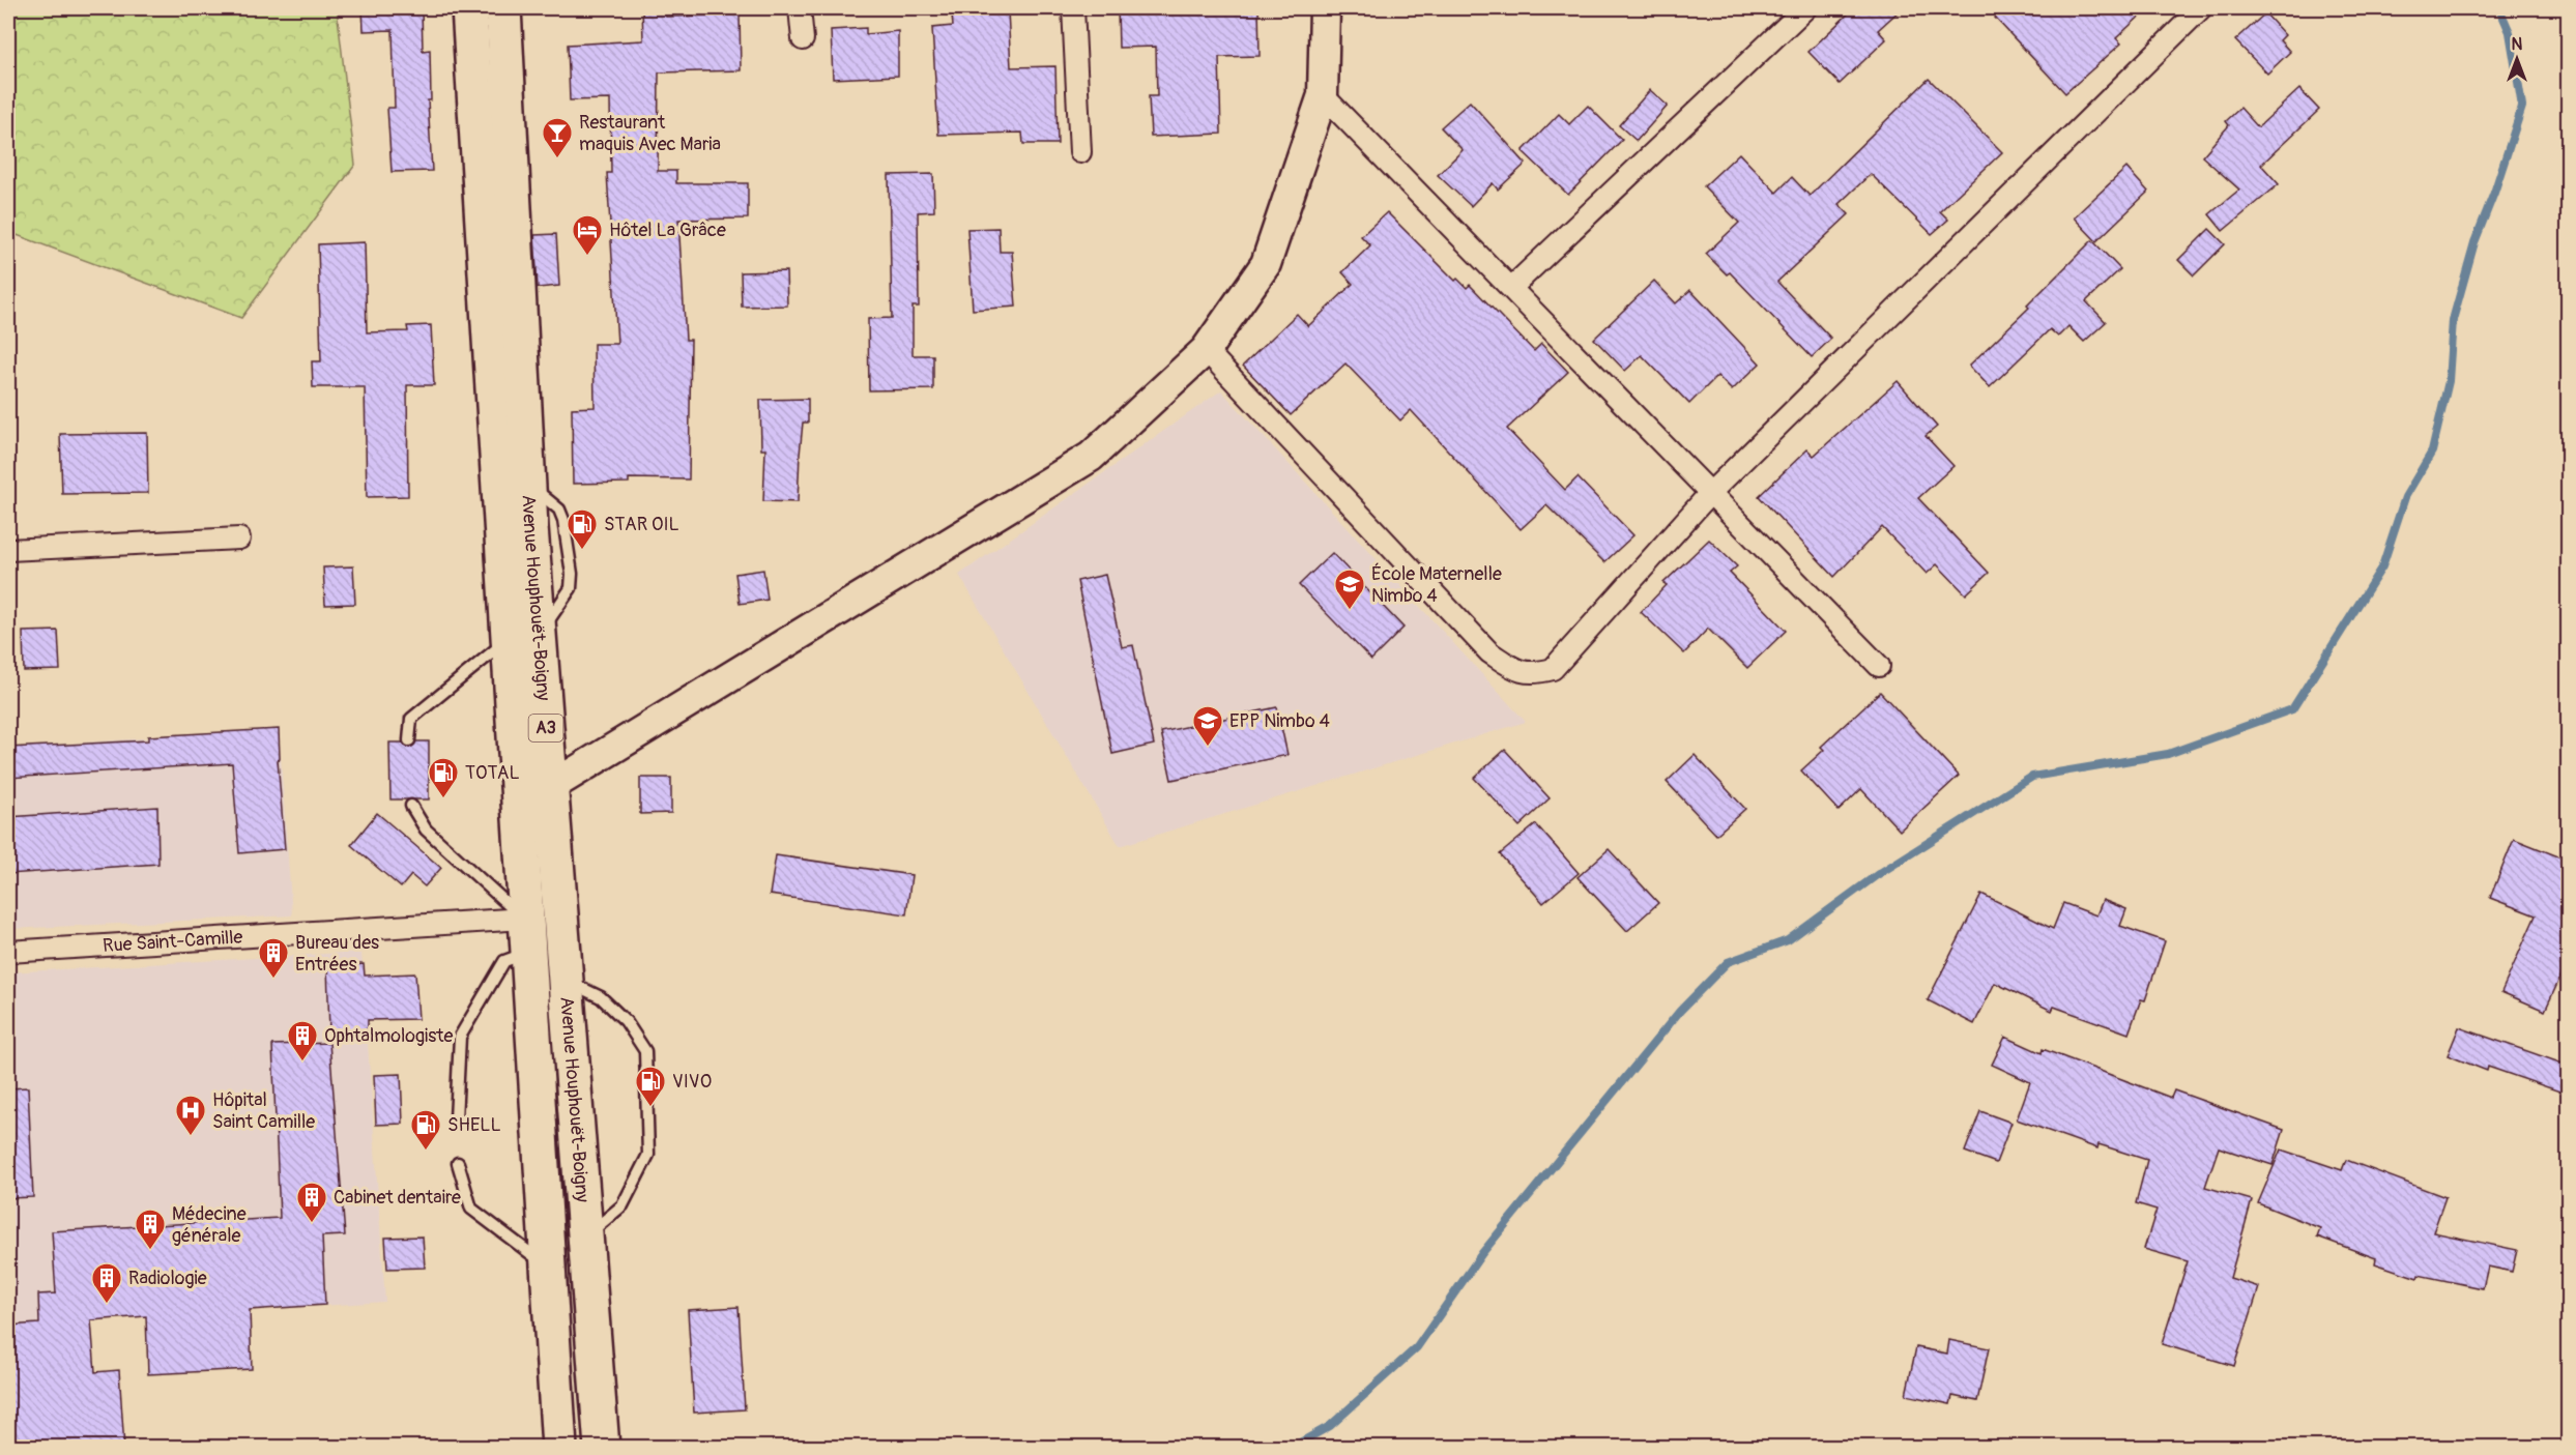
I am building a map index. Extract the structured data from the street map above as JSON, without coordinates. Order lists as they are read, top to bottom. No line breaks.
{"streets":{"highway":["Avenue Houphouët-Boigny","A3"],"street":["Rue Saint-Camille"]},"crossings":[["Avenue Houphouët-Boigny","Rue Saint-Camille"]],"places":{"bar":["Restaurant maquis Avec Maria"],"hotel":["Hôtel La Grâce"],"fuel station":["STAR OIL","TOTAL","VIVO","SHELL"],"school or university":["École Maternelle Nimbo 4","EPP Nimbo 4"],"building":["Bureau des Entrées","Ophtalmologiste","Cabinet dentaire","Médecine générale","Radiologie"],"hospital":["Hôpital Saint Camille"]},"north":"top"}
